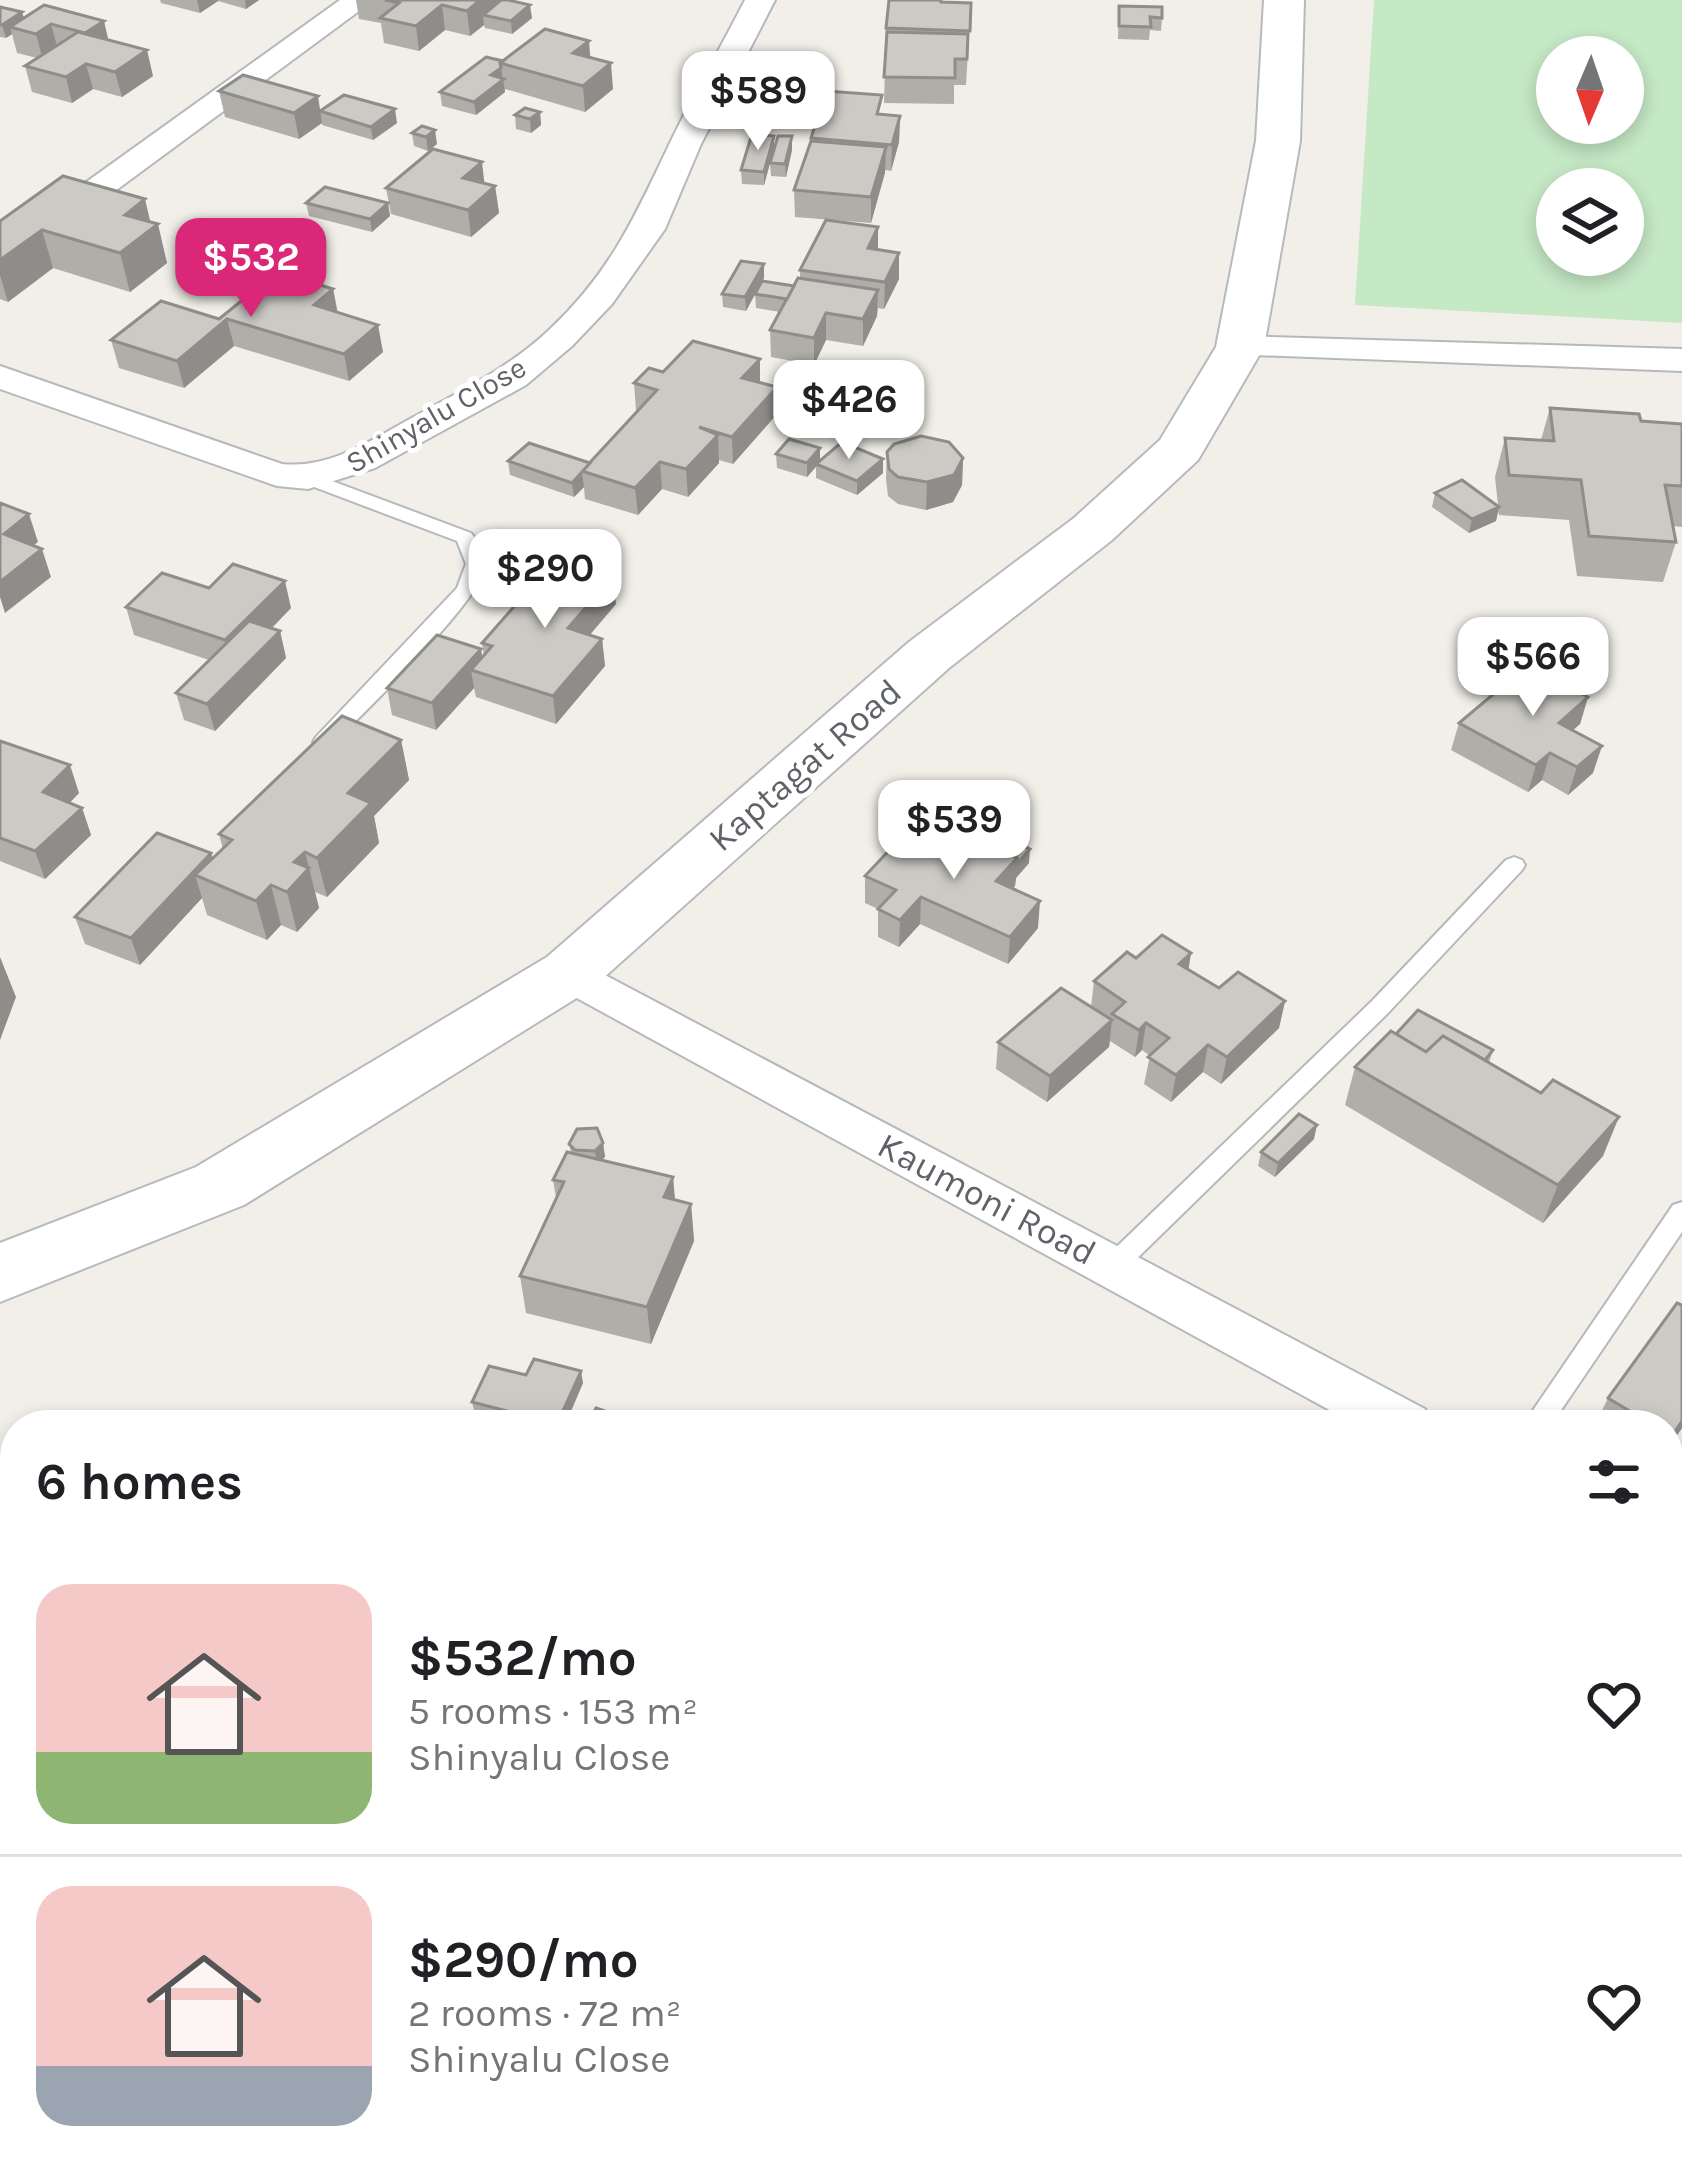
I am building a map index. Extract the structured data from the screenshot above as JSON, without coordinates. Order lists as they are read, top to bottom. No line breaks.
{"streets":{"main road":["Kaptagat Road"],"street":["Shinyalu Close","Kaumoni Road"]},"crossings":[["Kaptagat Road","Kaumoni Road"]],"north":"bottom","page":{"price":["$589","$532","$426","$290","$566","$539"],"heading":"6 homes","list":[{"name":"$532/mo","note":"5 rooms · 153 m² · Shinyalu Close"},{"name":"$290/mo","note":"2 rooms · 72 m² · Shinyalu Close"}]}}
